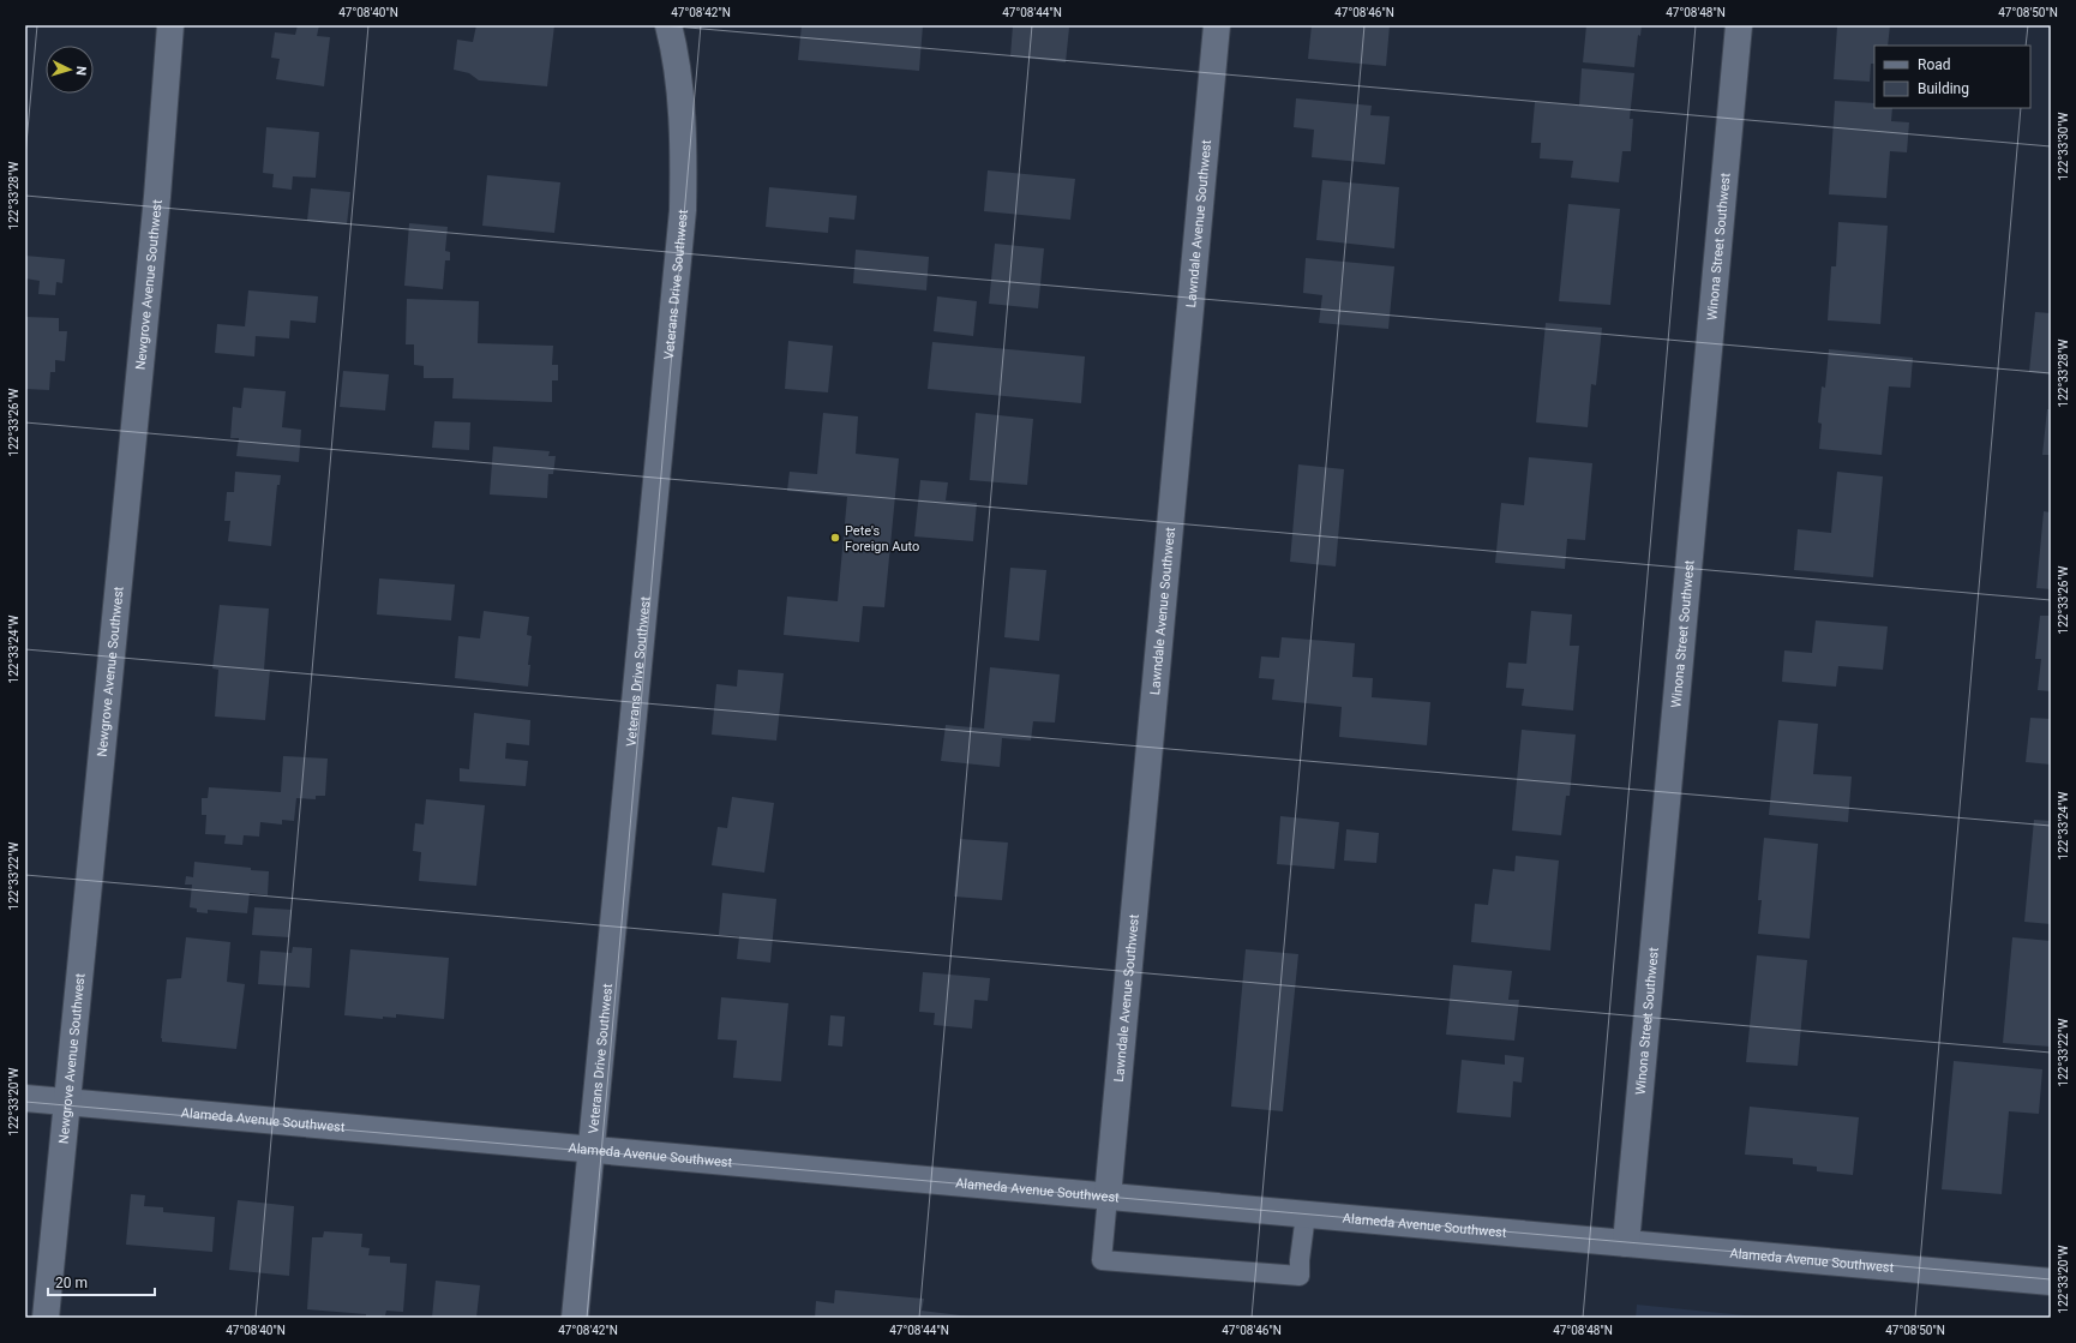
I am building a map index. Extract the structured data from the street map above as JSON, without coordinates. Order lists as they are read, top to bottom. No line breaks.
{"streets":{"street":["Lawndale Avenue Southwest","Winona Street Southwest","Newgrove Avenue Southwest","Veterans Drive Southwest","Alameda Avenue Southwest"]},"crossings":[["Lawndale Avenue Southwest","Alameda Avenue Southwest"],["Winona Street Southwest","Alameda Avenue Southwest"],["Newgrove Avenue Southwest","Alameda Avenue Southwest"],["Veterans Drive Southwest","Alameda Avenue Southwest"]],"places":["Pete's Foreign Auto"],"legend":["Road","Building"],"scale_bar":"20 m","north":"right","coordinates":["47°08'40\"N","47°08'42\"N","47°08'44\"N","47°08'46\"N","47°08'48\"N","47°08'50\"N","122°33'30\"W","122°33'28\"W","122°33'26\"W","122°33'24\"W","122°33'22\"W","122°33'20\"W"]}
